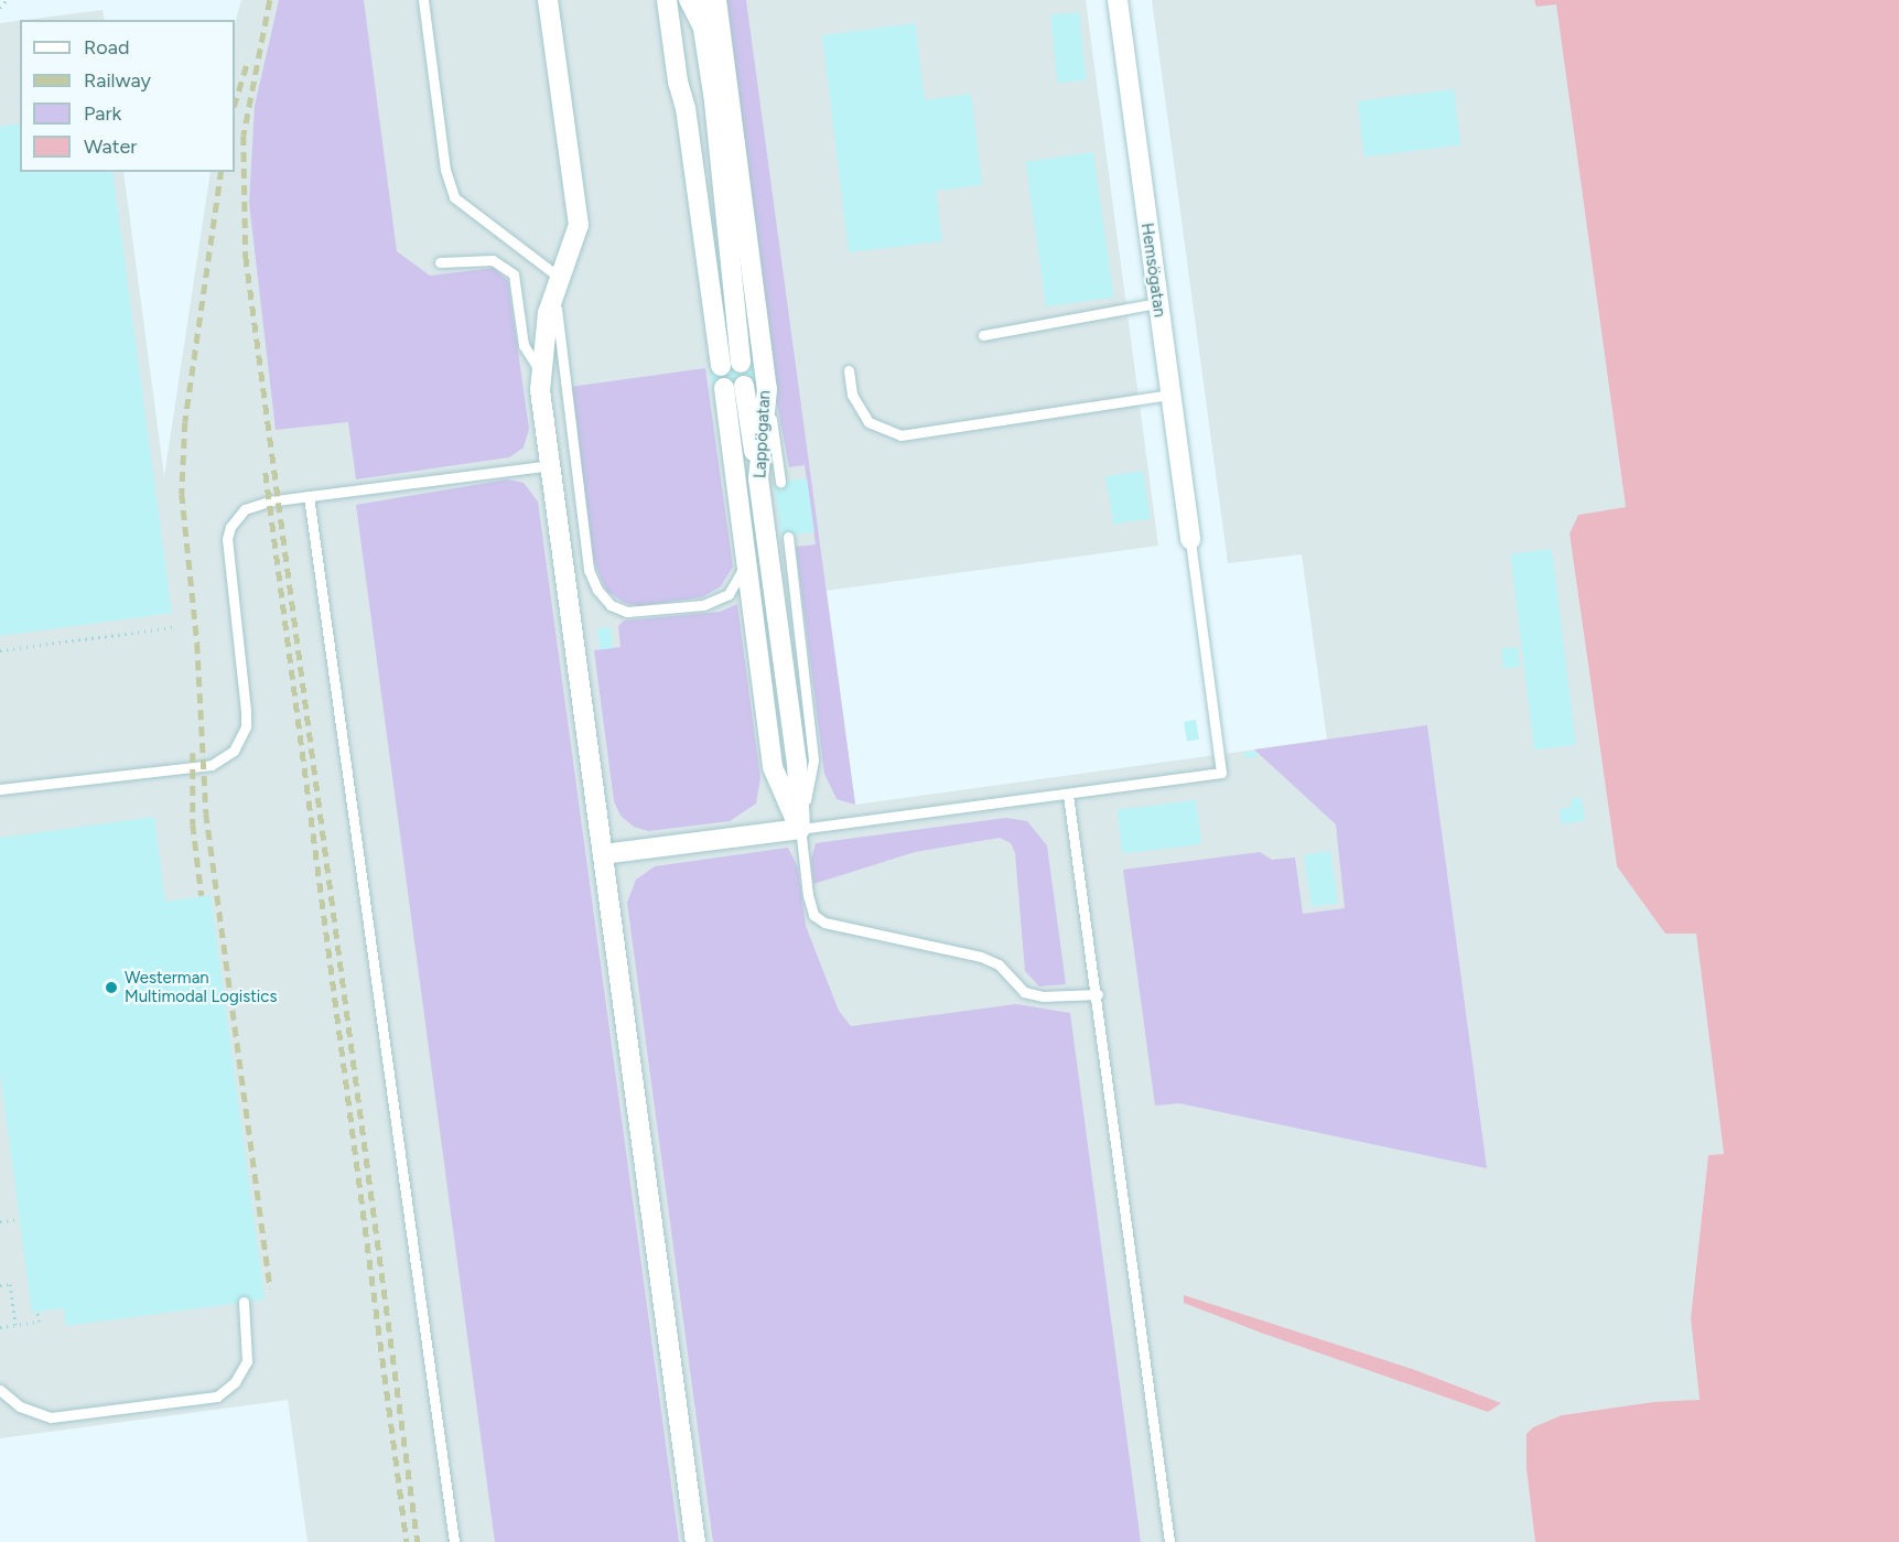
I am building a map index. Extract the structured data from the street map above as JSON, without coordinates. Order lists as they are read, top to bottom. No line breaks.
{"streets":{"street":["Hemsögatan","Lappögatan"]},"places":["Westerman Multimodal Logistics"],"legend":["Road","Railway","Park","Water"]}
